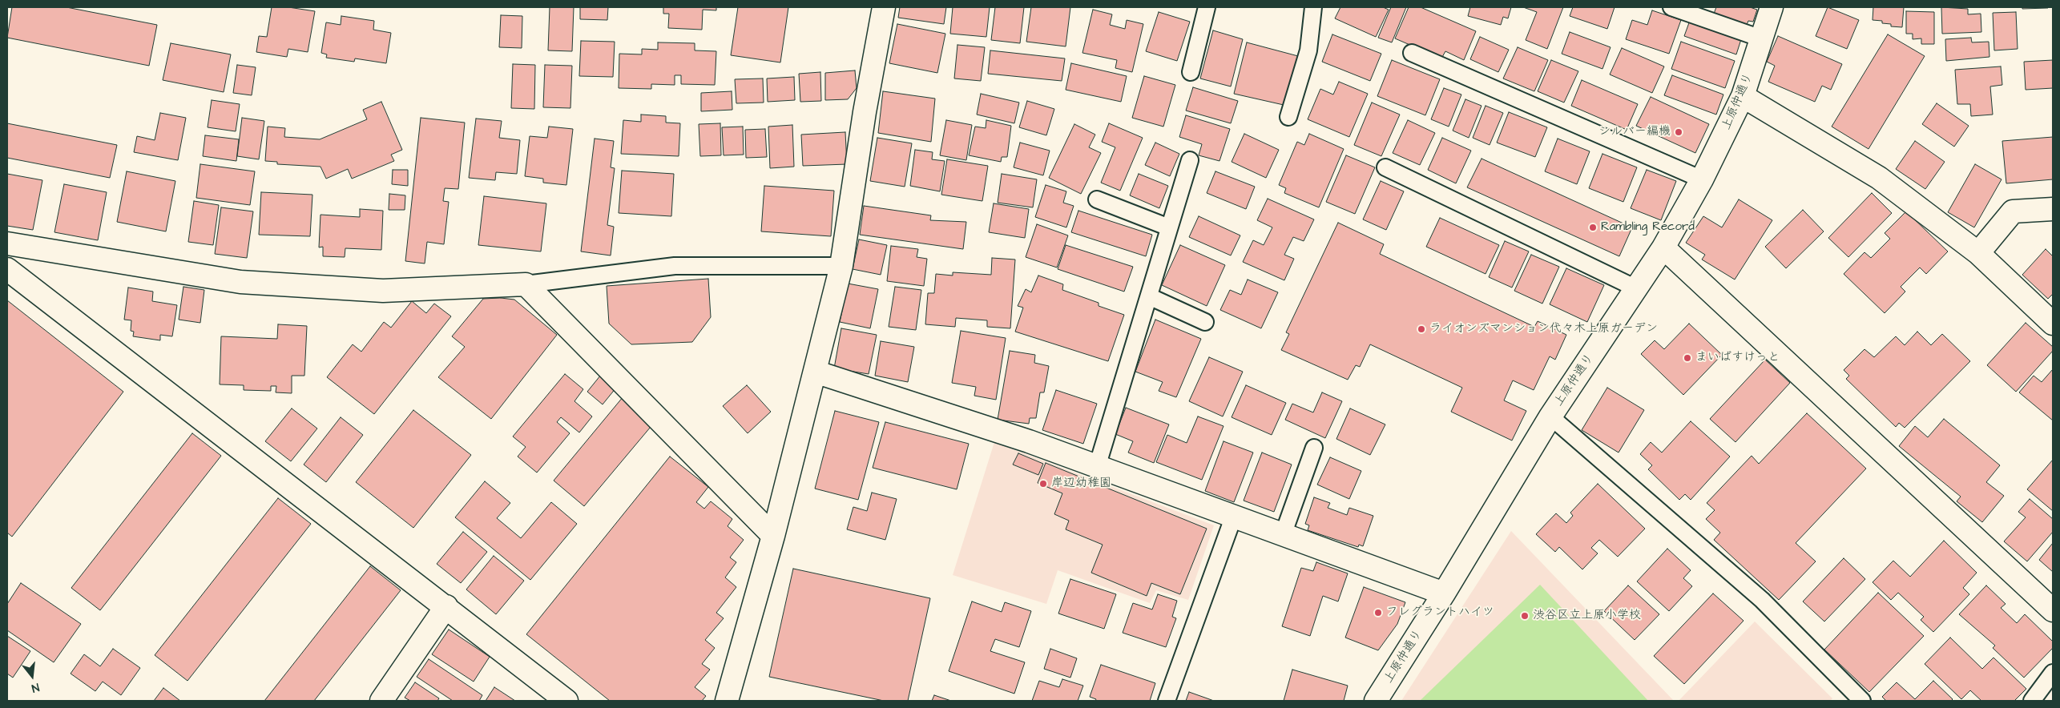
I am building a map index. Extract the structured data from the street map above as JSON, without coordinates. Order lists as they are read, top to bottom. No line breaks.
{"streets":{"street":["上原仲通り"]},"places":["シルバー編機","Rambling Record","ライオンズマンション代々木上原ガーデン","まいばすけっと","岸辺幼稚園","フレグラントハイツ","渋谷区立上原小学校"],"north":"bottom"}
